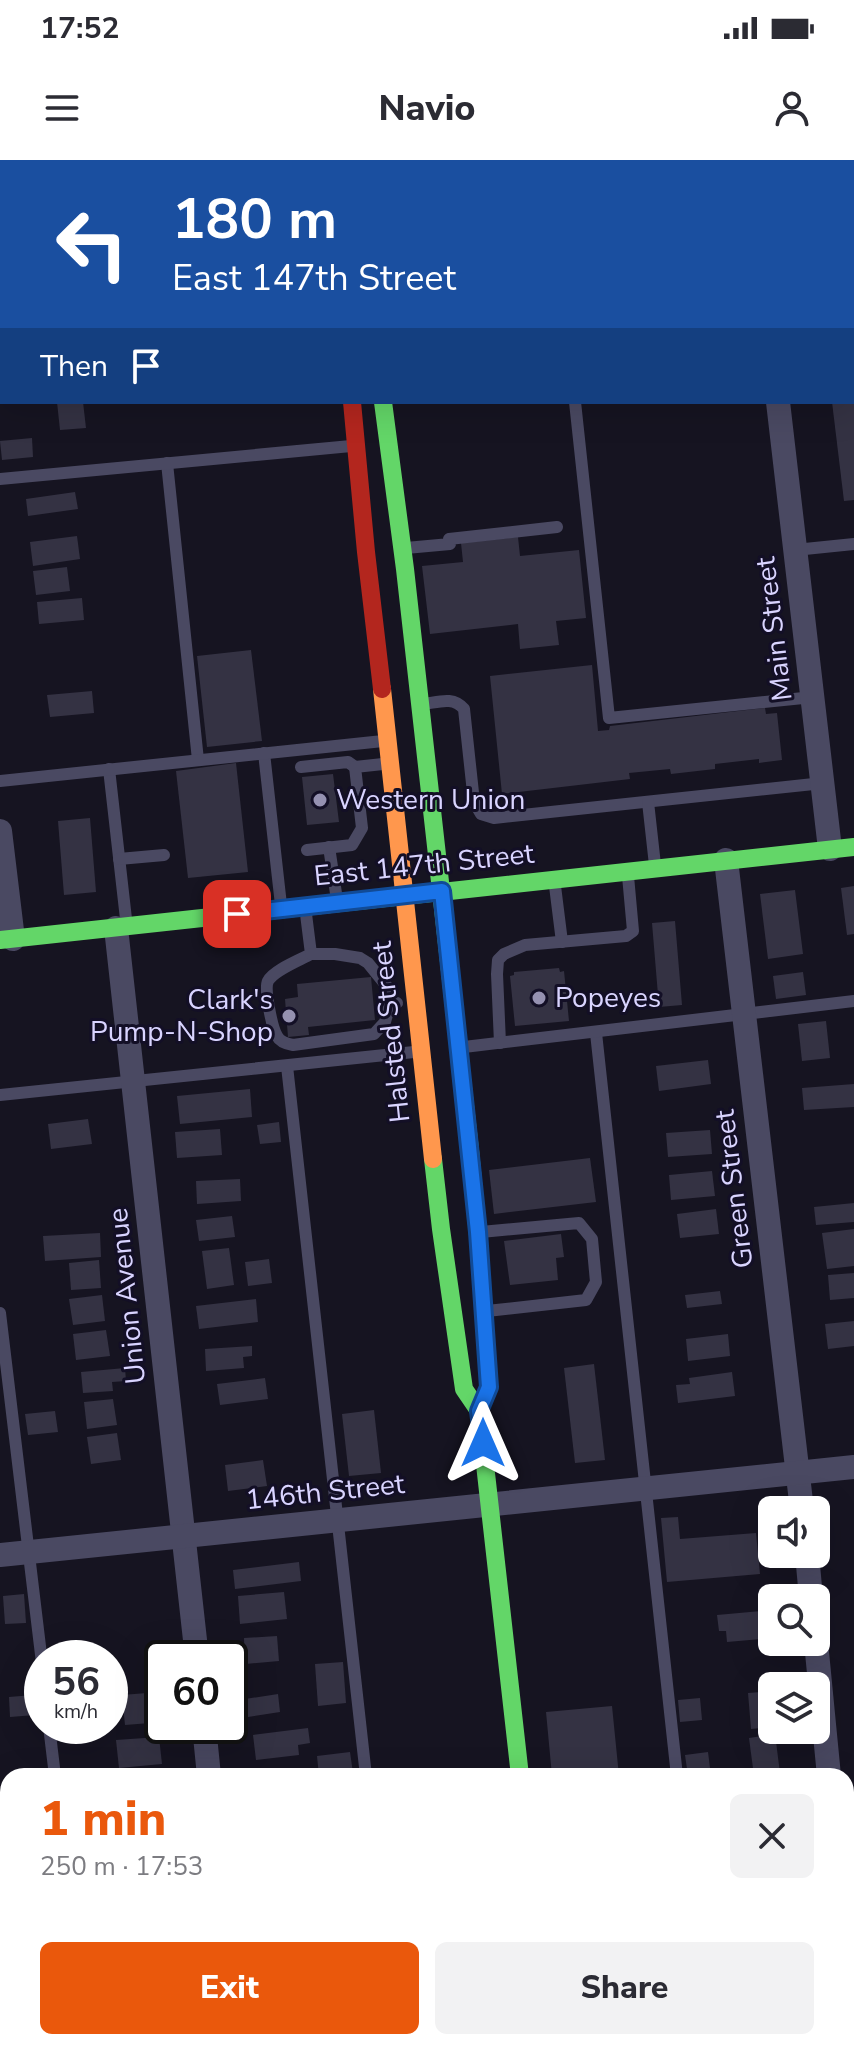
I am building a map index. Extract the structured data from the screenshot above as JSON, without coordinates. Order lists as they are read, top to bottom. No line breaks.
{"streets":{"main road":["East 147th Street","Halsted Street"],"street":["Main Street","Green Street","Union Avenue","146th Street"]},"crossings":[["Main Street","East 147th Street"],["East 147th Street","Halsted Street"],["East 147th Street","Green Street"],["East 147th Street","Union Avenue"],["Halsted Street","146th Street"],["Green Street","146th Street"],["Union Avenue","146th Street"]],"places":["Western Union","Popeyes","Clark's Pump-N-Shop"],"page":{"status":"17:52","header":"Navio","turn":["180 m","East 147th Street"],"then":"Then","speed":"56 km/h","limit":"60","heading":["1 min","250 m · 17:53"],"buttons":["Exit","Share"]}}
